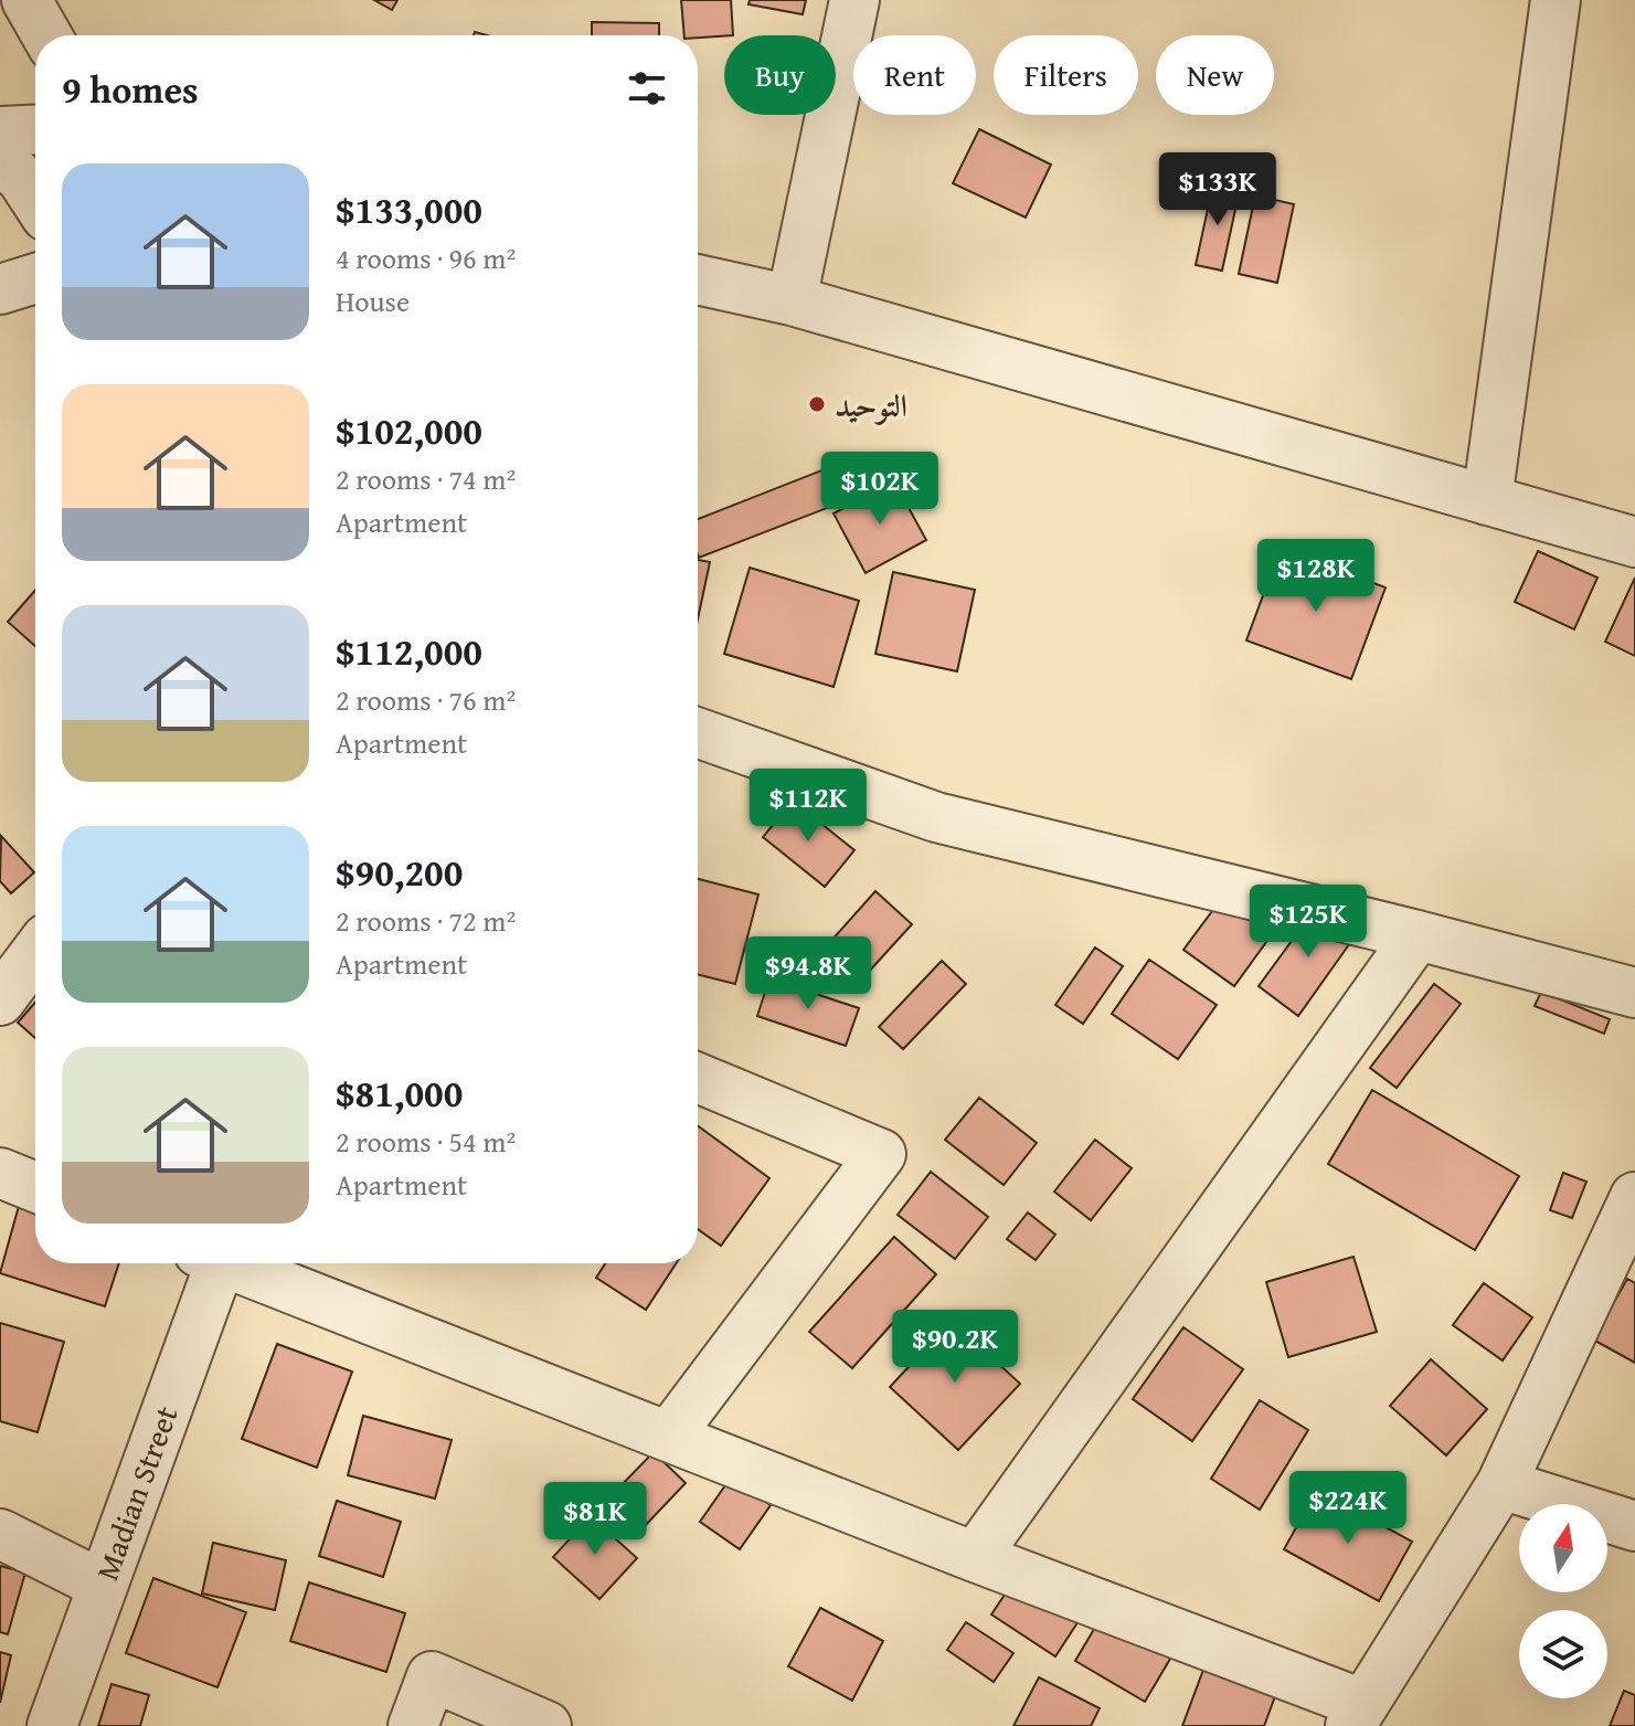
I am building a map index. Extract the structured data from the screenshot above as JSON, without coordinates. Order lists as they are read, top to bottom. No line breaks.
{"streets":{"street":["Madian Street"]},"places":["التوحيد"],"north":"top","page":{"chip":["Buy","Rent","Filters","New"],"heading":"9 homes","list":[{"name":"$133,000","note":"4 rooms · 96 m² · House"},{"name":"$102,000","note":"2 rooms · 74 m² · Apartment"},{"name":"$112,000","note":"2 rooms · 76 m² · Apartment"},{"name":"$90,200","note":"2 rooms · 72 m² · Apartment"},{"name":"$81,000","note":"2 rooms · 54 m² · Apartment"}],"price":["$133K","$102K","$128K","$112K","$125K","$94.8K","$90.2K","$224K","$81K"]}}
